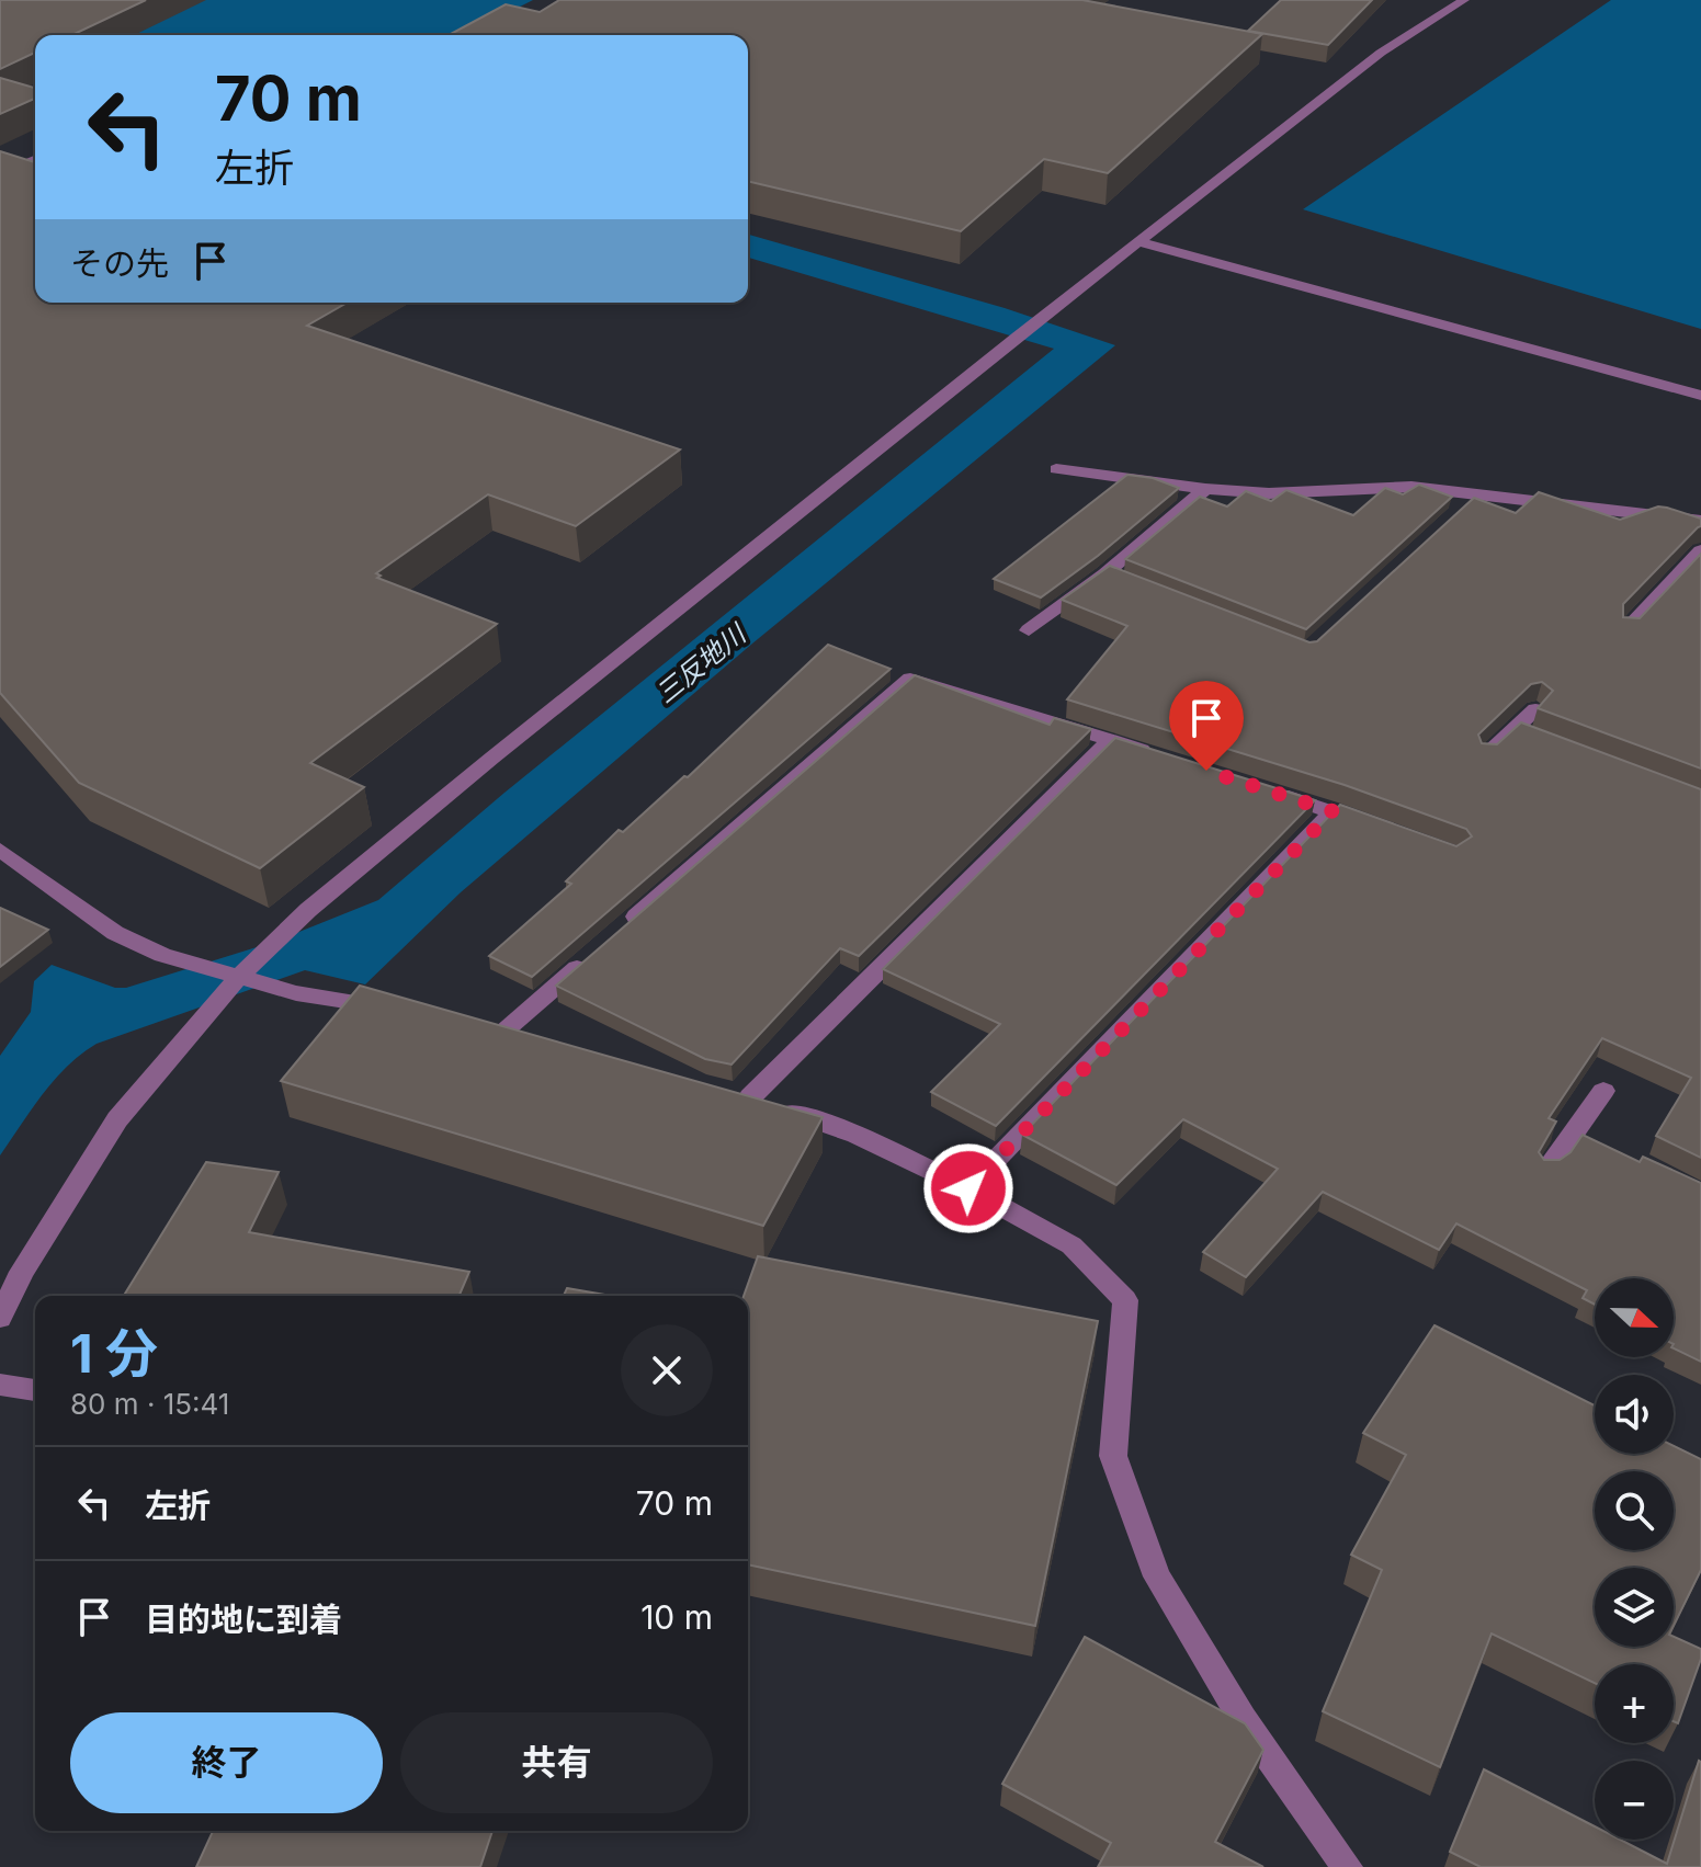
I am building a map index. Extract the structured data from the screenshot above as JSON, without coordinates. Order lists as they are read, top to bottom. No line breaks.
{"water":["三反地川"],"north":"right","page":{"turn":["70 m","左折"],"then":"その先","map_buttons":["+","−"],"heading":["1 分","80 m · 15:41"],"list":[{"name":"左折","value":"70 m"},{"name":"目的地に到着","value":"10 m"}],"buttons":["終了","共有"]}}
